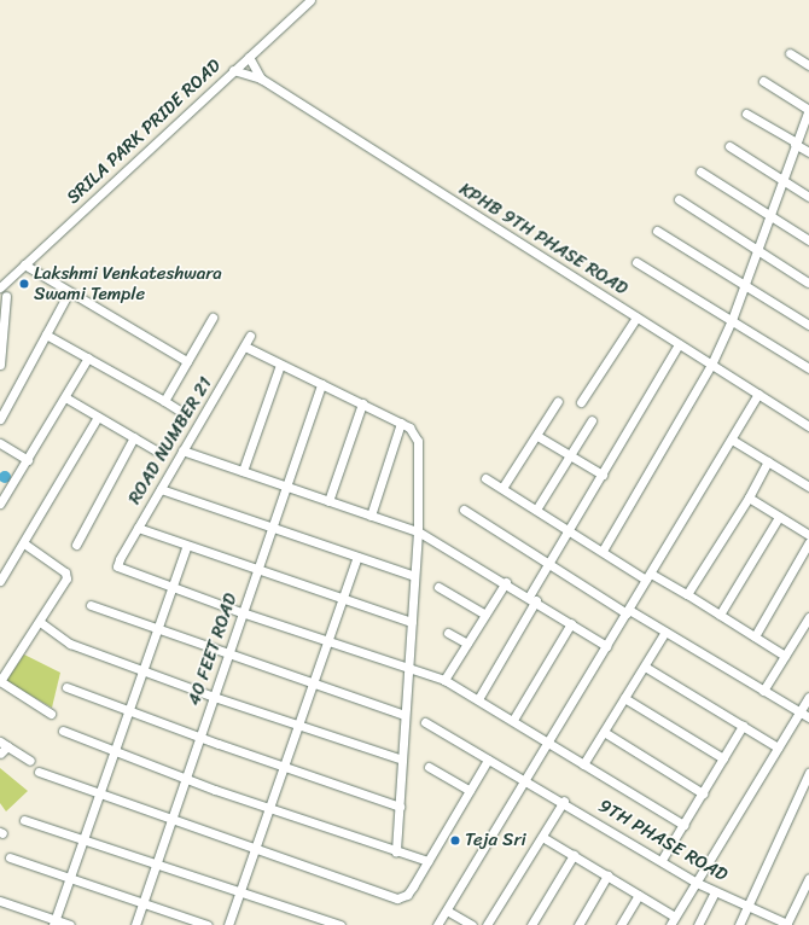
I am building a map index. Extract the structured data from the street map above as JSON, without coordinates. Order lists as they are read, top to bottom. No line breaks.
{"streets":{"street":["SRILA PARK PRIDE ROAD","KPHB 9TH PHASE ROAD","ROAD NUMBER 21","40 FEET ROAD","9TH PHASE ROAD"]},"crossings":[["SRILA PARK PRIDE ROAD","KPHB 9TH PHASE ROAD"]],"places":["Lakshmi Venkateshwara Swami Temple","Teja Sri"]}
